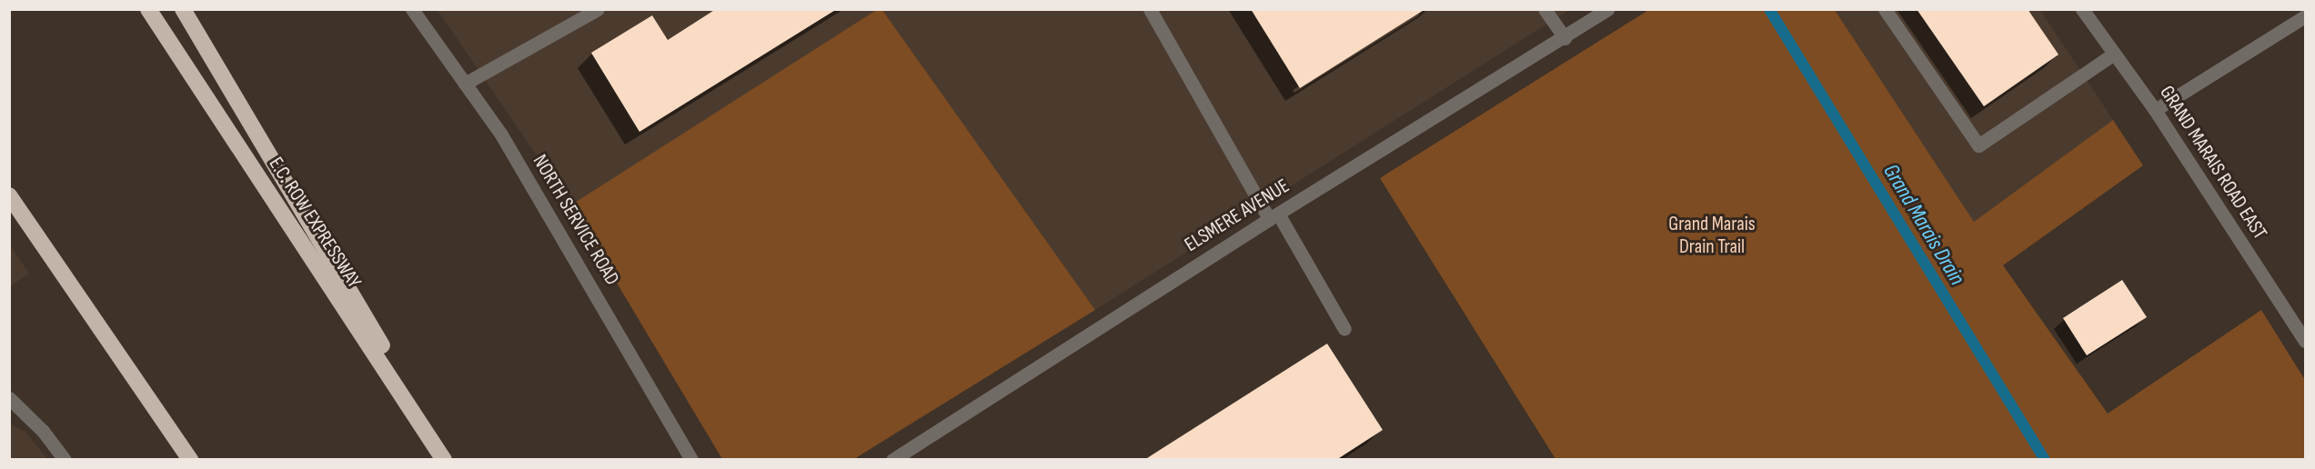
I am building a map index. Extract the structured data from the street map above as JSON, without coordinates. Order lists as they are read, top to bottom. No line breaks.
{"streets":{"highway":["E.C. ROW EXPRESSWAY"],"street":["GRAND MARAIS ROAD EAST","ELSMERE AVENUE","NORTH SERVICE ROAD"]},"water":["Grand Marais Drain"],"parks":["Grand Marais Drain Trail"]}
